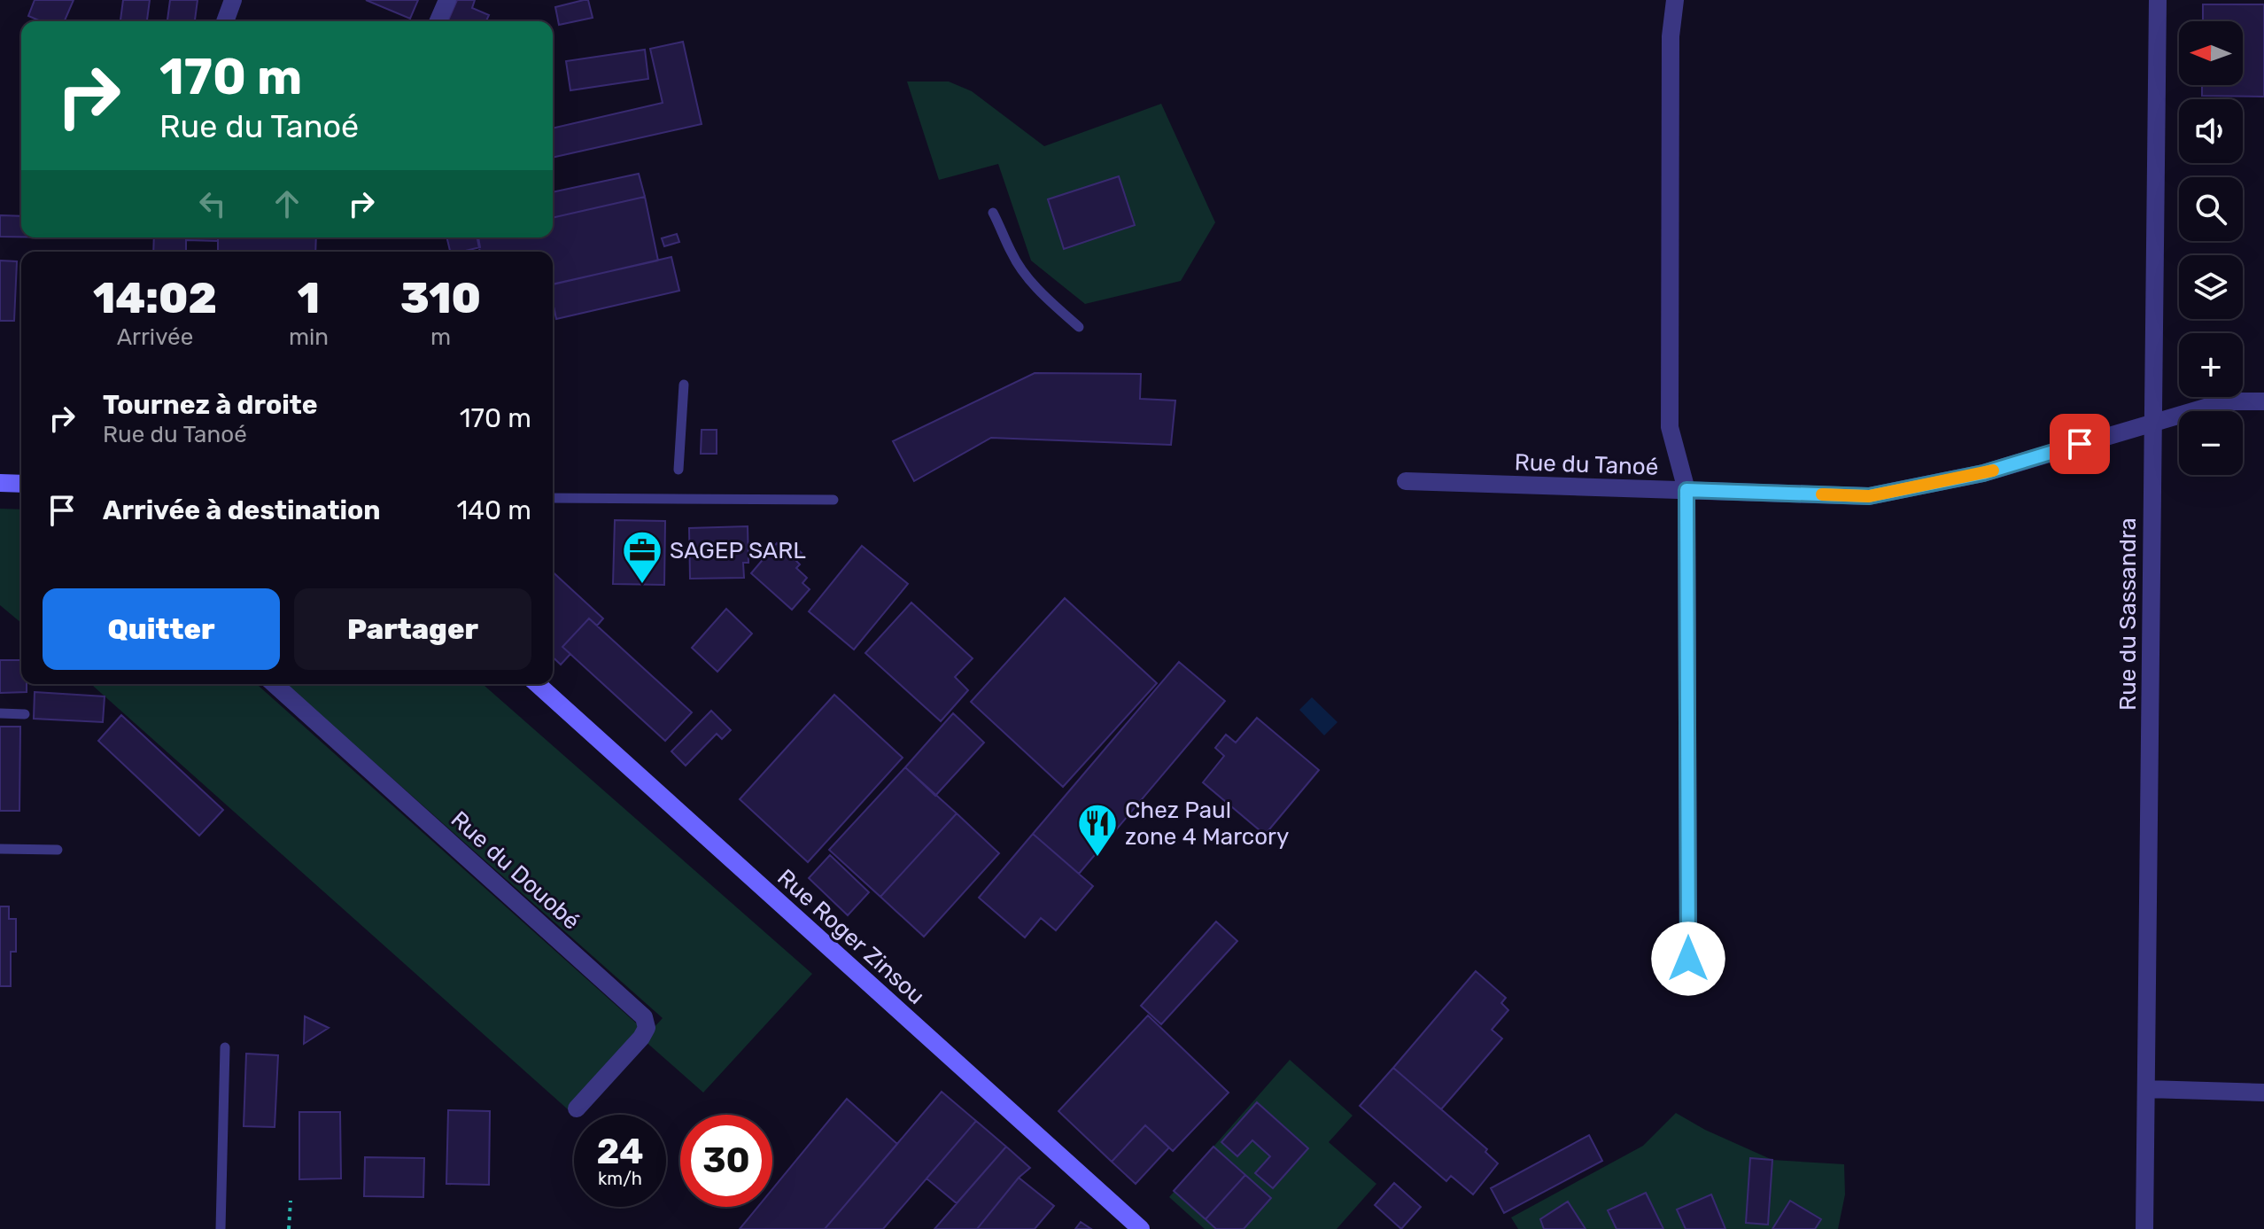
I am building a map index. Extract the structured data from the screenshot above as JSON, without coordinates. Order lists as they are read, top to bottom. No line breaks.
{"streets":{"street":["Rue du Tanoé","Rue du Sassandra","Rue du Douobé","Rue Roger Zinsou"]},"crossings":[["Rue du Tanoé","Rue du Sassandra"]],"places":{"office":["SAGEP SARL"],"restaurant":["Chez Paul zone 4 Marcory"]},"north":"left","page":{"map_buttons":["+","−"],"turn":["170 m","Rue du Tanoé"],"eta":["14:02","Arrivée","1","min","310","m"],"list":[{"name":"Tournez à droite","note":"Rue du Tanoé","value":"170 m"},{"name":"Arrivée à destination","value":"140 m"}],"buttons":["Quitter","Partager"],"speed":"24 km/h","limit":"30"}}
